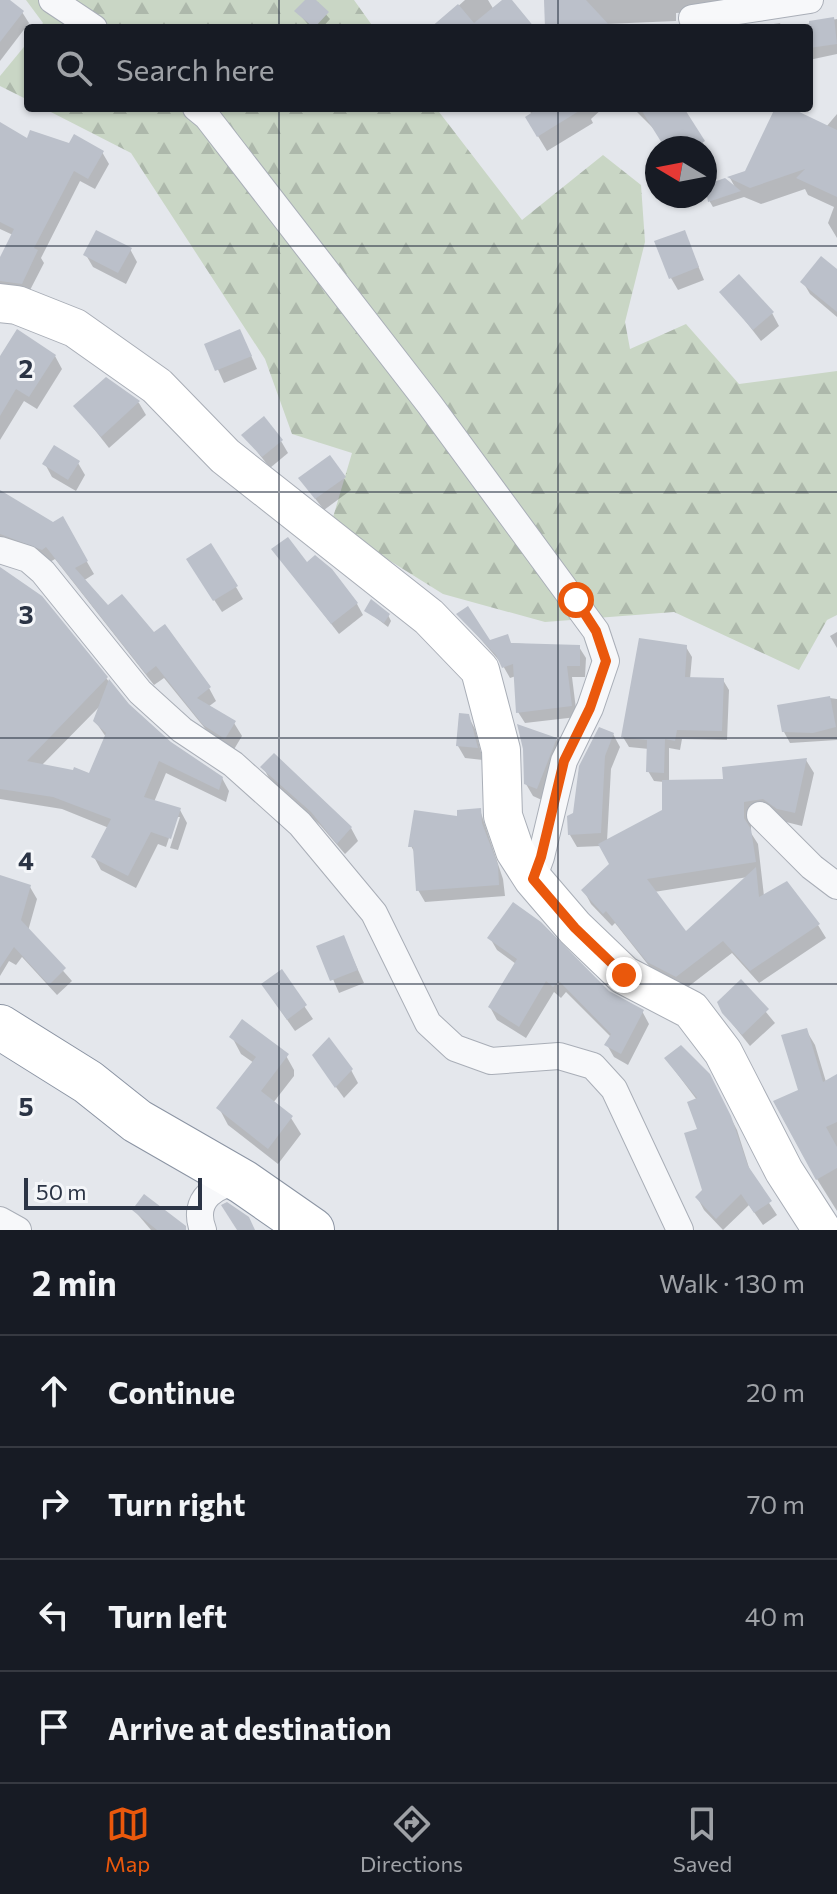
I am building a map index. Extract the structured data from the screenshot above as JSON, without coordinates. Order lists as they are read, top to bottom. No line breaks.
{"scale_bar":"50 m","north":"left","page":{"search":"Search here","scale":"50 m","heading":["2 min","Walk · 130 m"],"list":[["Continue","20 m"],["Turn right","70 m"],["Turn left","40 m"],"Arrive at destination"],"nav":["Map","Directions","Saved"]},"grid":{"rows":["2","3","4","5"]}}
